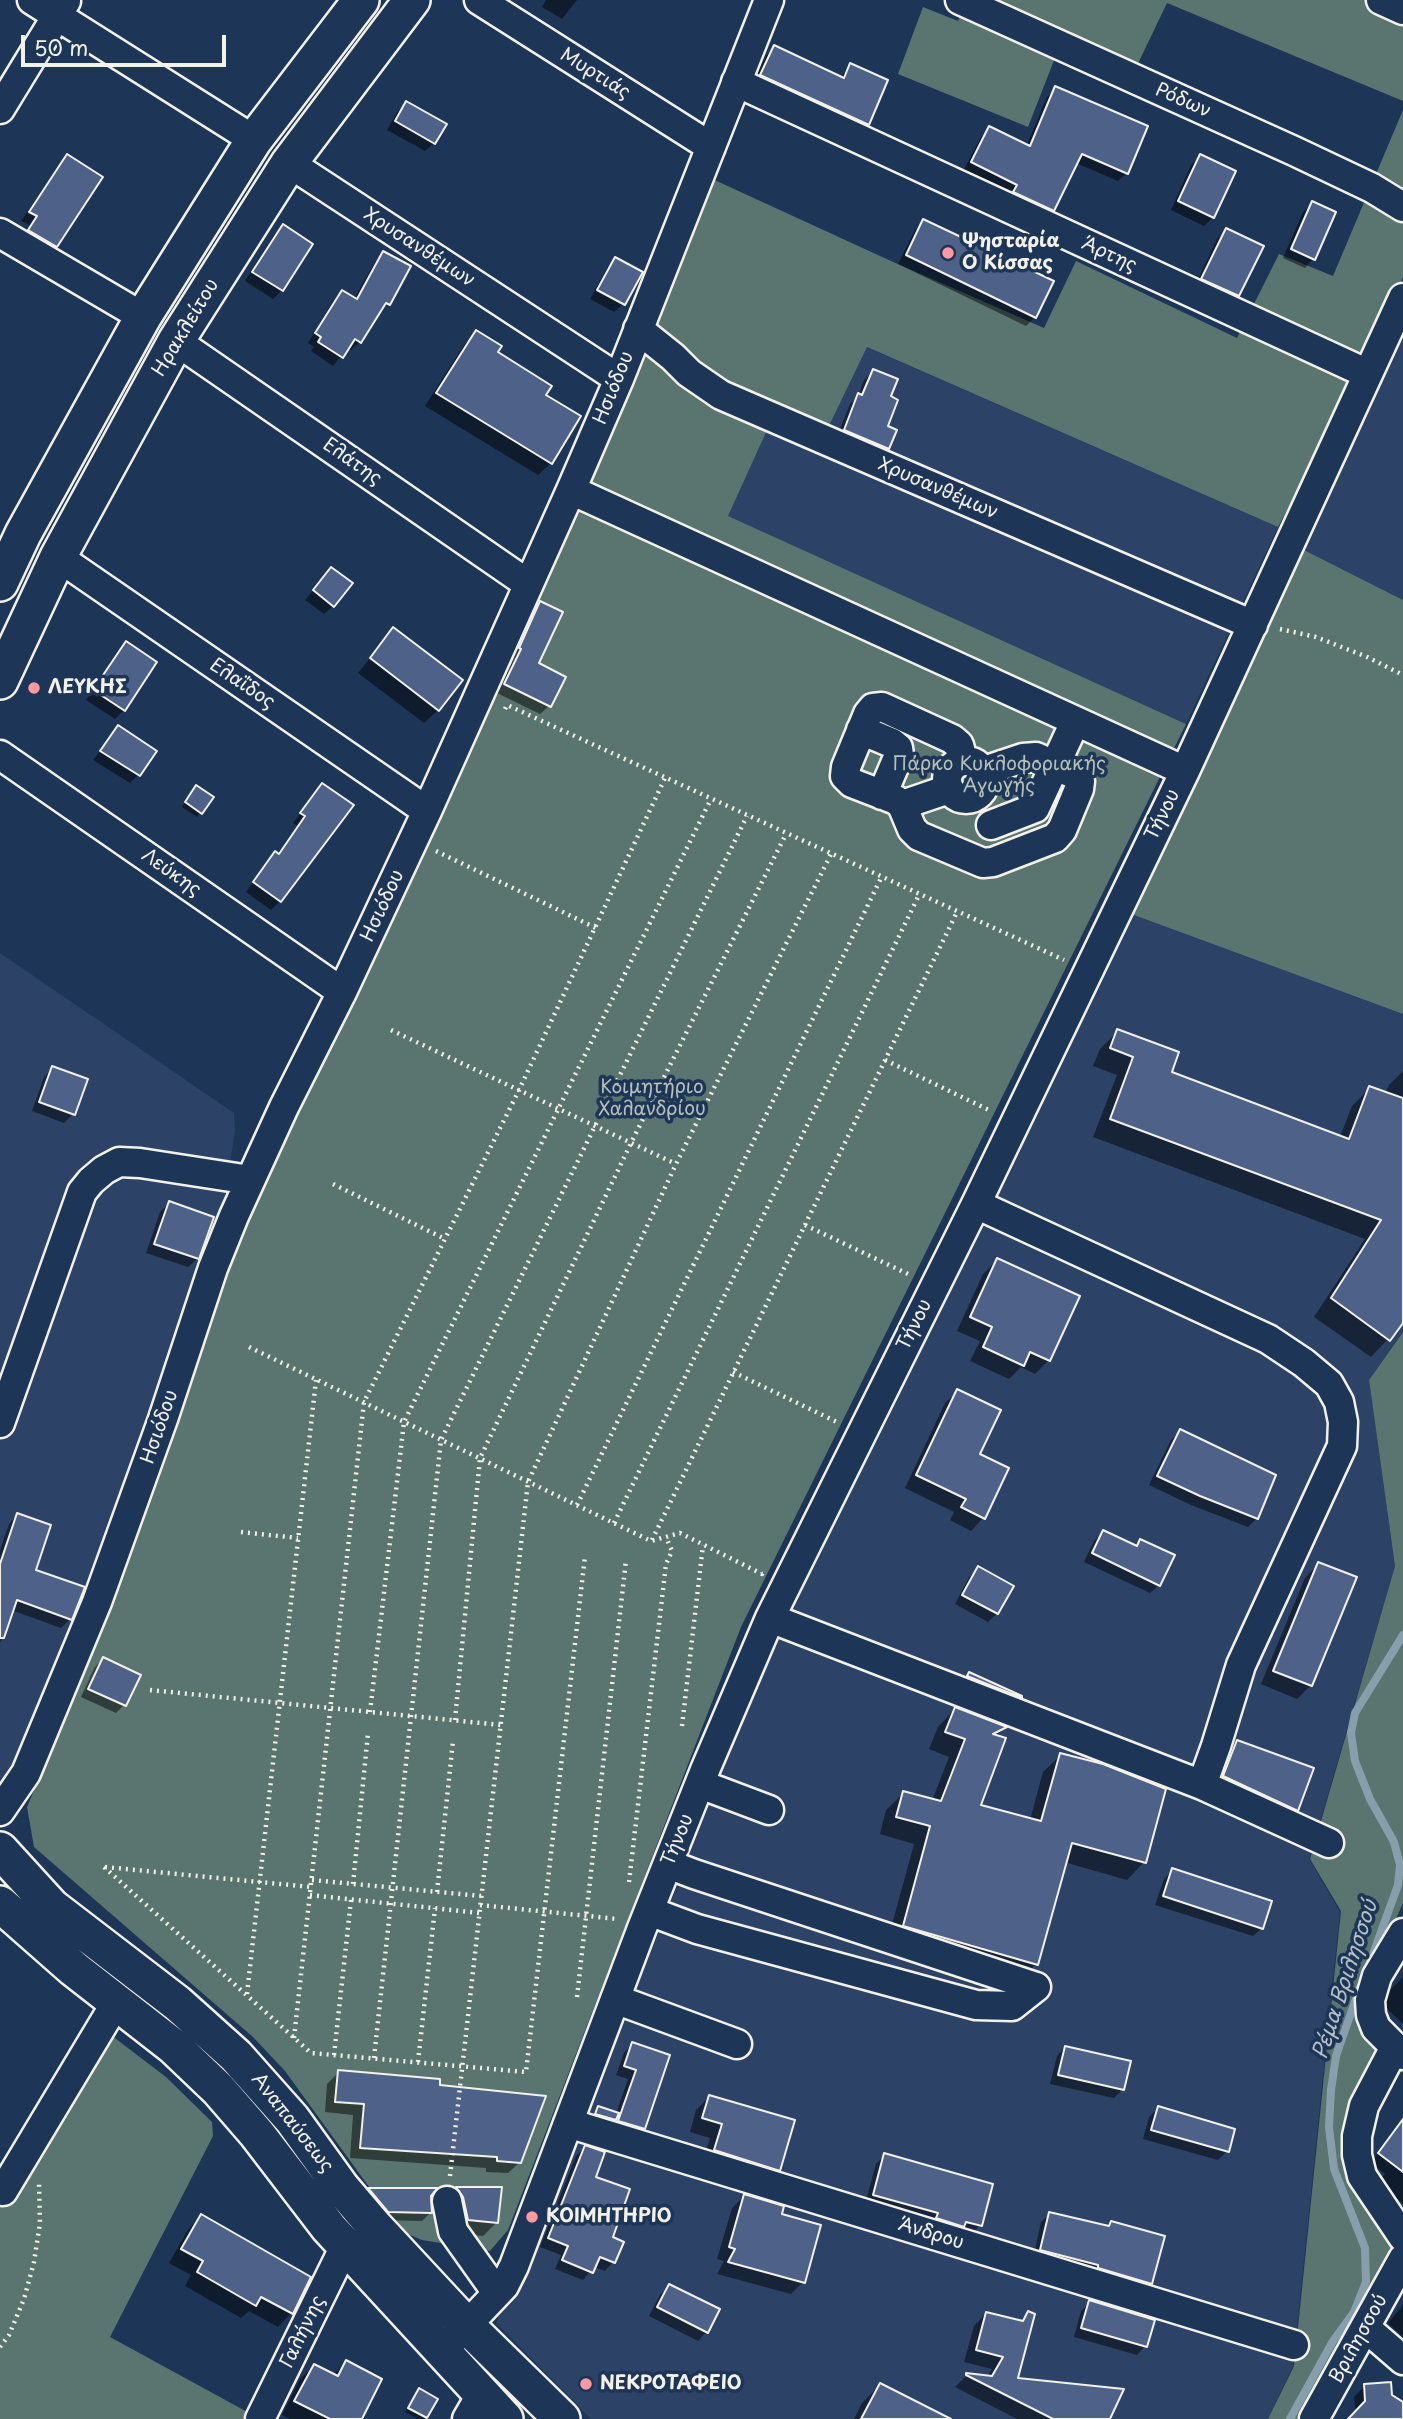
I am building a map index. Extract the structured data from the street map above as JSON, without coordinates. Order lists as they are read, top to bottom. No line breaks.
{"streets":{"main road":["Ηρακλείτου","Αναπαύσεως"],"street":["Μυρτιάς","Ρόδων","Χρυσανθέμων","Άρτης","Ησιόδου","Ελάτης","Ελαΐδος","Τήνου","Λεύκης","Άνδρου","Γαλήνης","Βριλησσού"]},"crossings":[["Μυρτιάς","Ησιόδου"],["Χρυσανθέμων","Ηρακλείτου"],["Χρυσανθέμων","Ησιόδου"],["Χρυσανθέμων","Τήνου"],["Άρτης","Ησιόδου"],["Άρτης","Τήνου"],["Ηρακλείτου","Ελάτης"],["Ηρακλείτου","Ελαΐδος"],["Ησιόδου","Ελάτης"],["Ησιόδου","Ελαΐδος"],["Ησιόδου","Λεύκης"],["Τήνου","Αναπαύσεως"],["Τήνου","Άνδρου"],["Αναπαύσεως","Γαλήνης"]],"water":["Ρέμα Βριλησσού"],"parks":["Πάρκο Κυκλοφοριακής Αγωγής","Κοιμητήριο Χαλανδρίου"],"places":["Ψησταρία Ο Κίσσας","ΛΕΥΚΗΣ","ΚΟΙΜΗΤΗΡΙΟ","ΝΕΚΡΟΤΑΦΕΙΟ"],"scale_bar":"50 m"}
